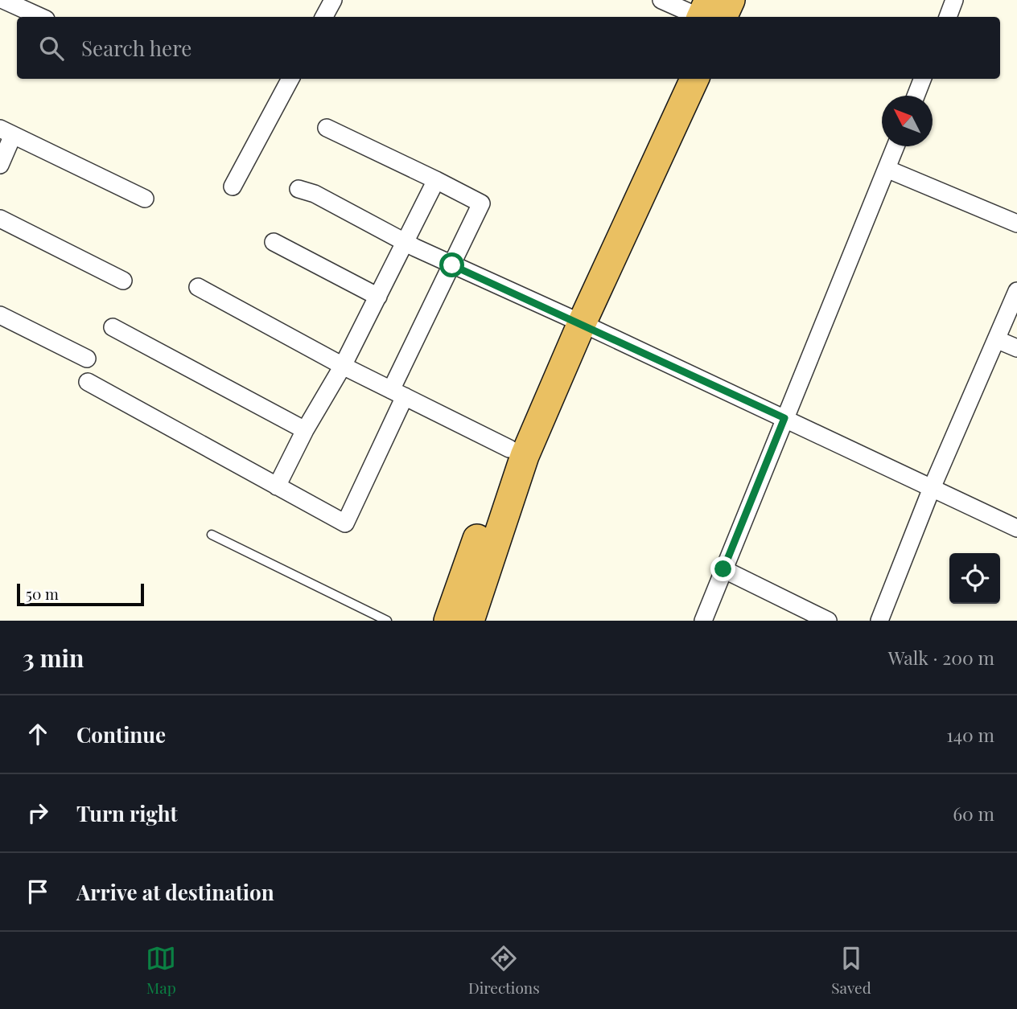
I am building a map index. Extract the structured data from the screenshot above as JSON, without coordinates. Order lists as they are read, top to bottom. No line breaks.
{"scale_bar":"50 m","north":"top left","page":{"search":"Search here","scale":"50 m","heading":["3 min","Walk · 200 m"],"list":[["Continue","140 m"],["Turn right","60 m"],"Arrive at destination"],"nav":["Map","Directions","Saved"]}}
